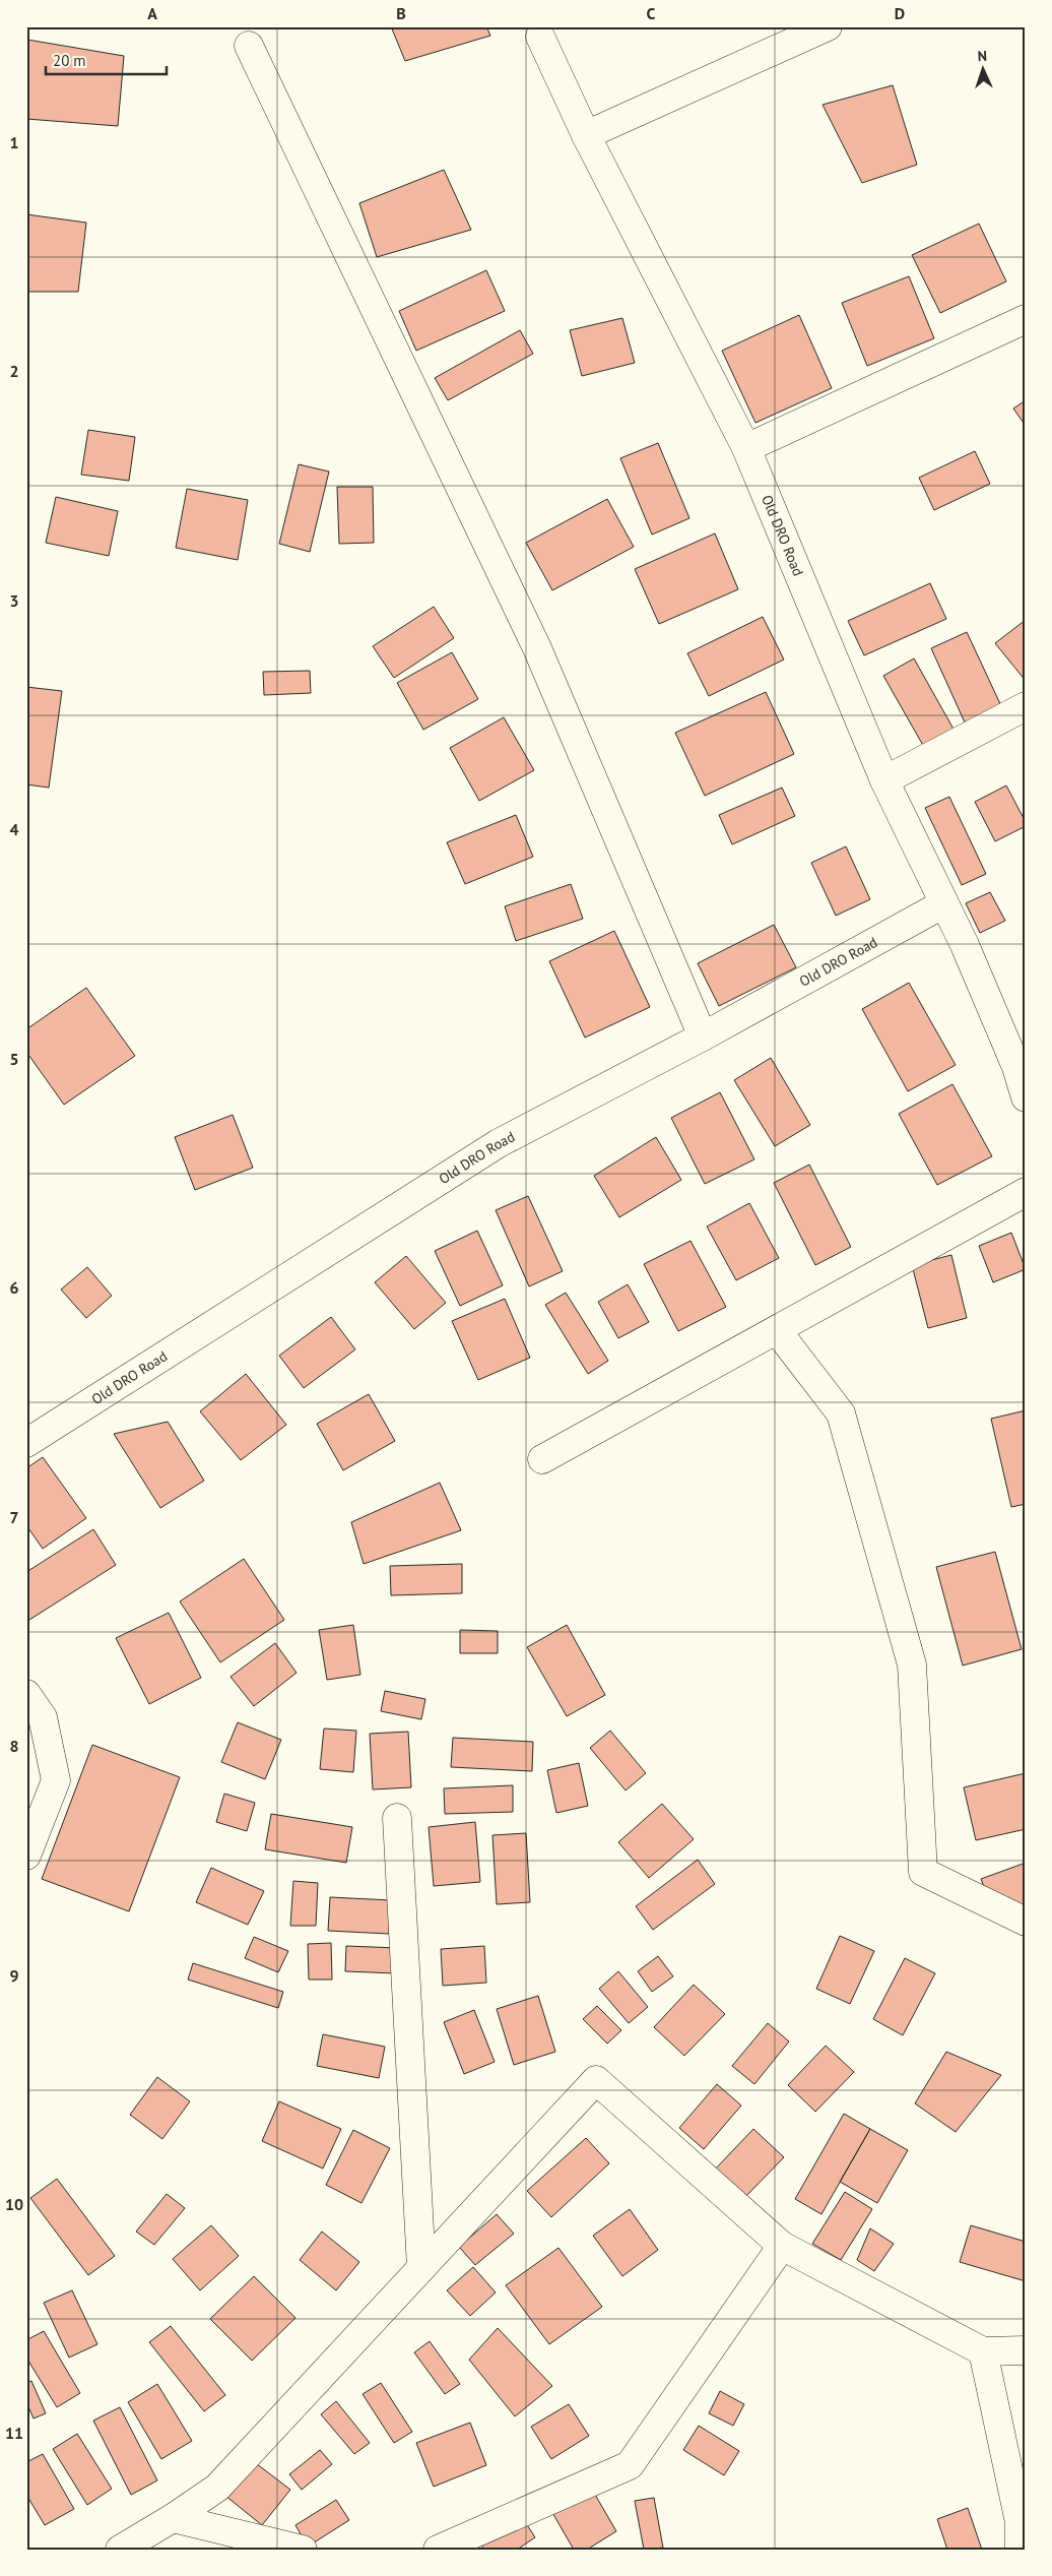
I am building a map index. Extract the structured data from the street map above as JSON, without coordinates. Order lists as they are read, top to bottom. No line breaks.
{"streets":{"street":["Old DRO Road"]},"scale_bar":"20 m","north":"top","grid":{"columns":["A","B","C","D"],"rows":["1","2","3","4","5","6","7","8","9","10","11"]}}
